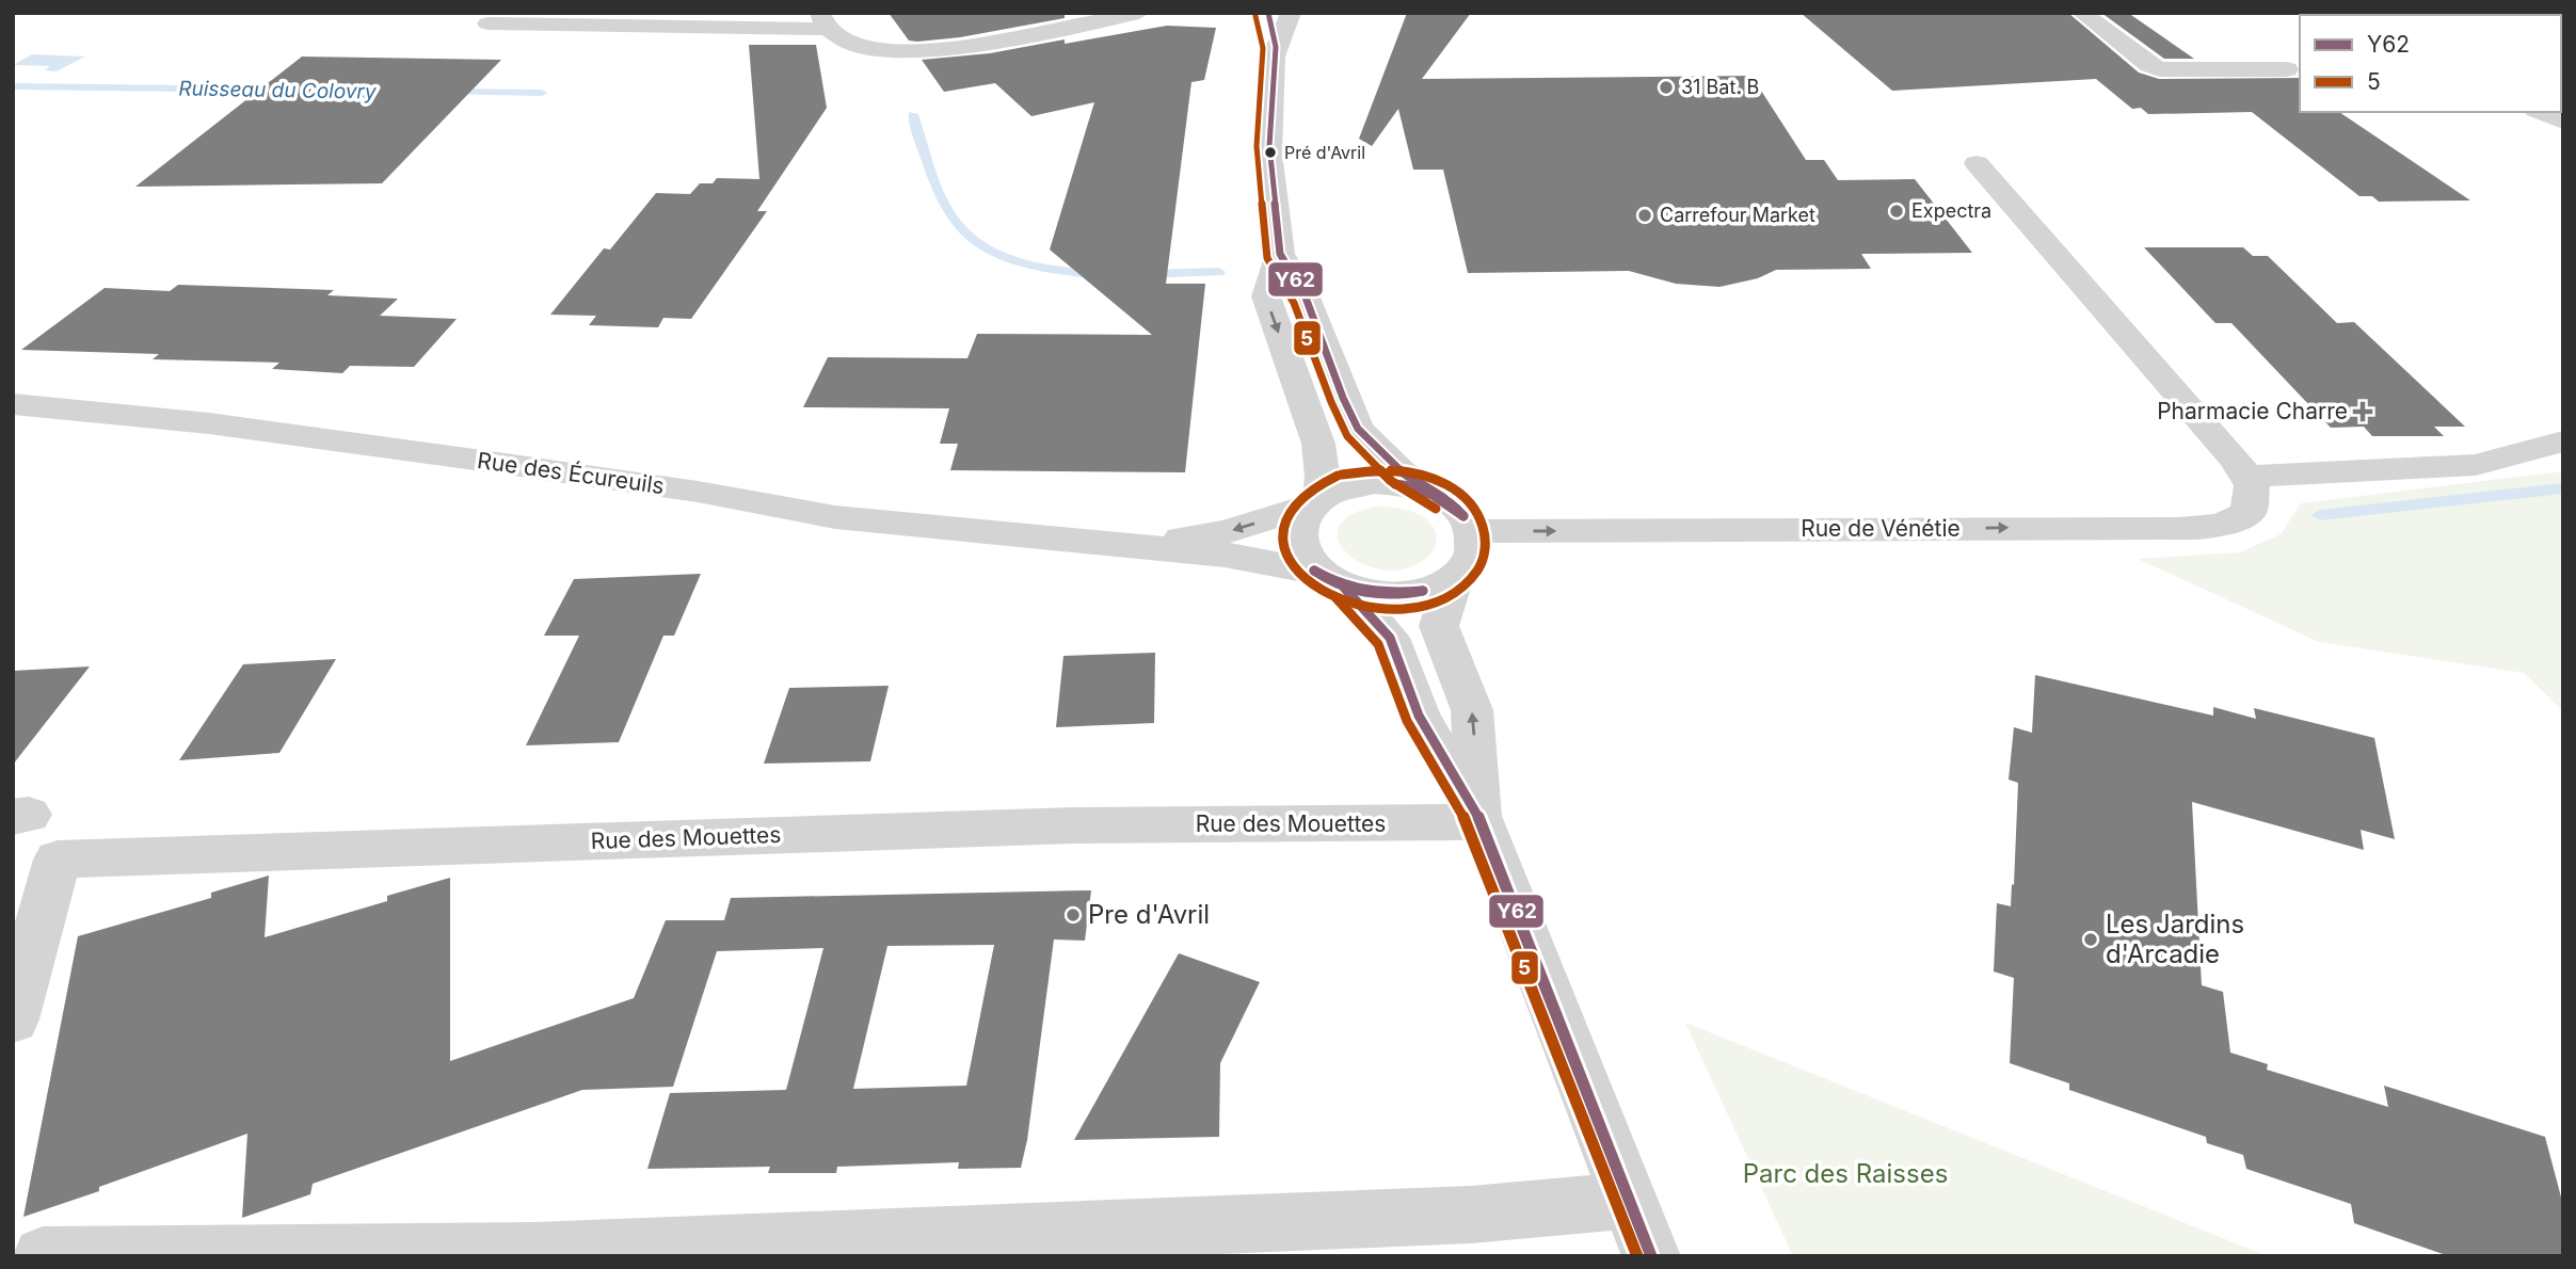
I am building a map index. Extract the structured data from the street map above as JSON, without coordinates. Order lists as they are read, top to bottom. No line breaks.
{"streets":{"street":["Rue des Écureuils","Rue de Vénétie","Rue des Mouettes"]},"crossings":[["Rue des Écureuils","Rue de Vénétie"]],"water":["Ruisseau du Colovry"],"parks":["Parc des Raisses"],"places":{"other":["31 Bat. B","Pré d'Avril","Expectra","Carrefour Market","Pre d'Avril","Les Jardins d'Arcadie"],"health":["Pharmacie Charre"]},"lines":["transit line Y62","transit line 5"],"legend":["Y62","5"]}
